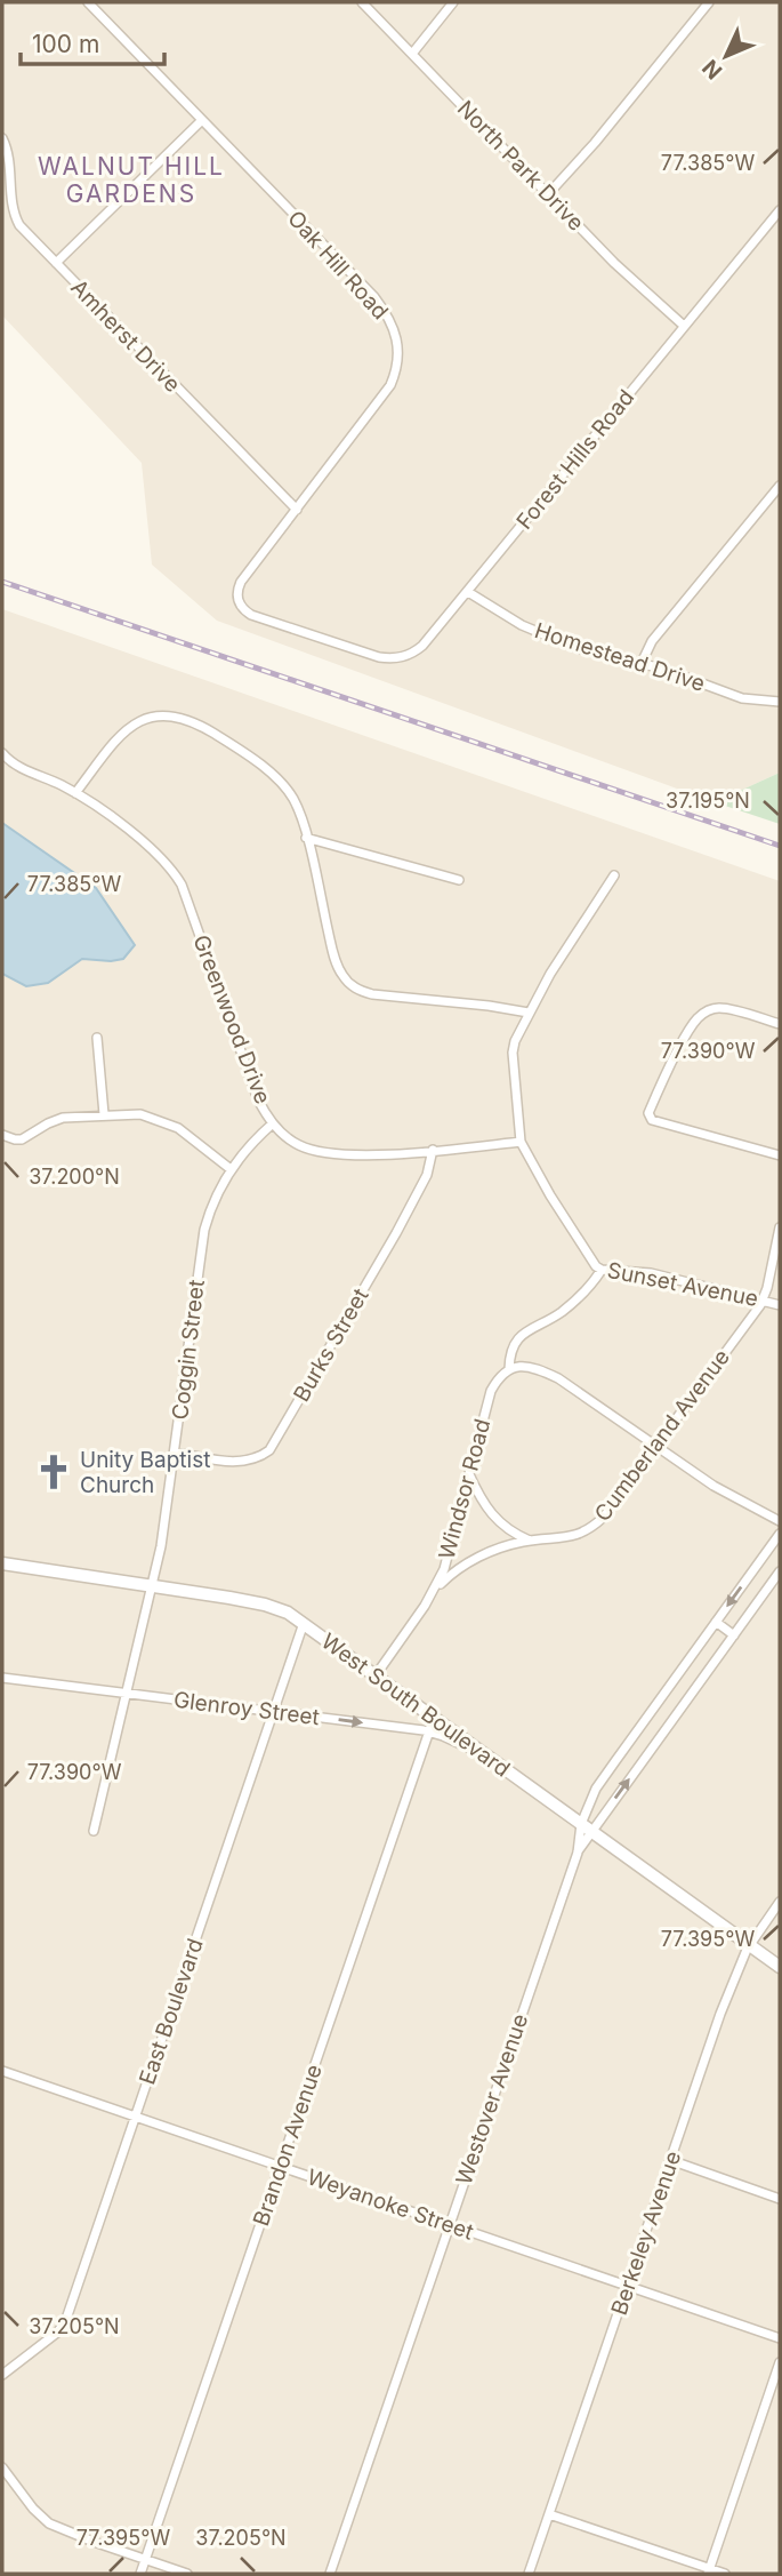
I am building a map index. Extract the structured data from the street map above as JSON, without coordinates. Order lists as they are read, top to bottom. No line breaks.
{"streets":{"street":["North Park Drive","Oak Hill Road","Amherst Drive","Forest Hills Road","Homestead Drive","Greenwood Drive","Sunset Avenue","Burks Street","Coggin Street","Cumberland Avenue","Windsor Road","West South Boulevard","Glenroy Street","East Boulevard","Westover Avenue","Brandon Avenue","Weyanoke Street","Berkeley Avenue"]},"crossings":[["North Park Drive","Forest Hills Road"],["Oak Hill Road","Amherst Drive"],["Oak Hill Road","Forest Hills Road"],["Forest Hills Road","Homestead Drive"],["Greenwood Drive","Sunset Avenue"],["Greenwood Drive","Burks Street"],["Greenwood Drive","Coggin Street"],["Sunset Avenue","Cumberland Avenue"],["Burks Street","Coggin Street"],["Coggin Street","West South Boulevard"],["Coggin Street","Glenroy Street"],["Cumberland Avenue","Windsor Road"],["Windsor Road","West South Boulevard"],["West South Boulevard","Glenroy Street"],["West South Boulevard","East Boulevard"],["West South Boulevard","Westover Avenue"],["West South Boulevard","Brandon Avenue"],["West South Boulevard","Berkeley Avenue"],["Glenroy Street","East Boulevard"],["Glenroy Street","Brandon Avenue"],["East Boulevard","Weyanoke Street"],["Westover Avenue","Weyanoke Street"],["Brandon Avenue","Weyanoke Street"],["Weyanoke Street","Berkeley Avenue"]],"districts":["WALNUT HILL GARDENS"],"places":{"church":["Unity Baptist Church"]},"scale_bar":"100 m","north":"bottom left","coordinates":["77.385°W","37.195°N","77.390°W","37.200°N","77.395°W","37.205°N"]}
